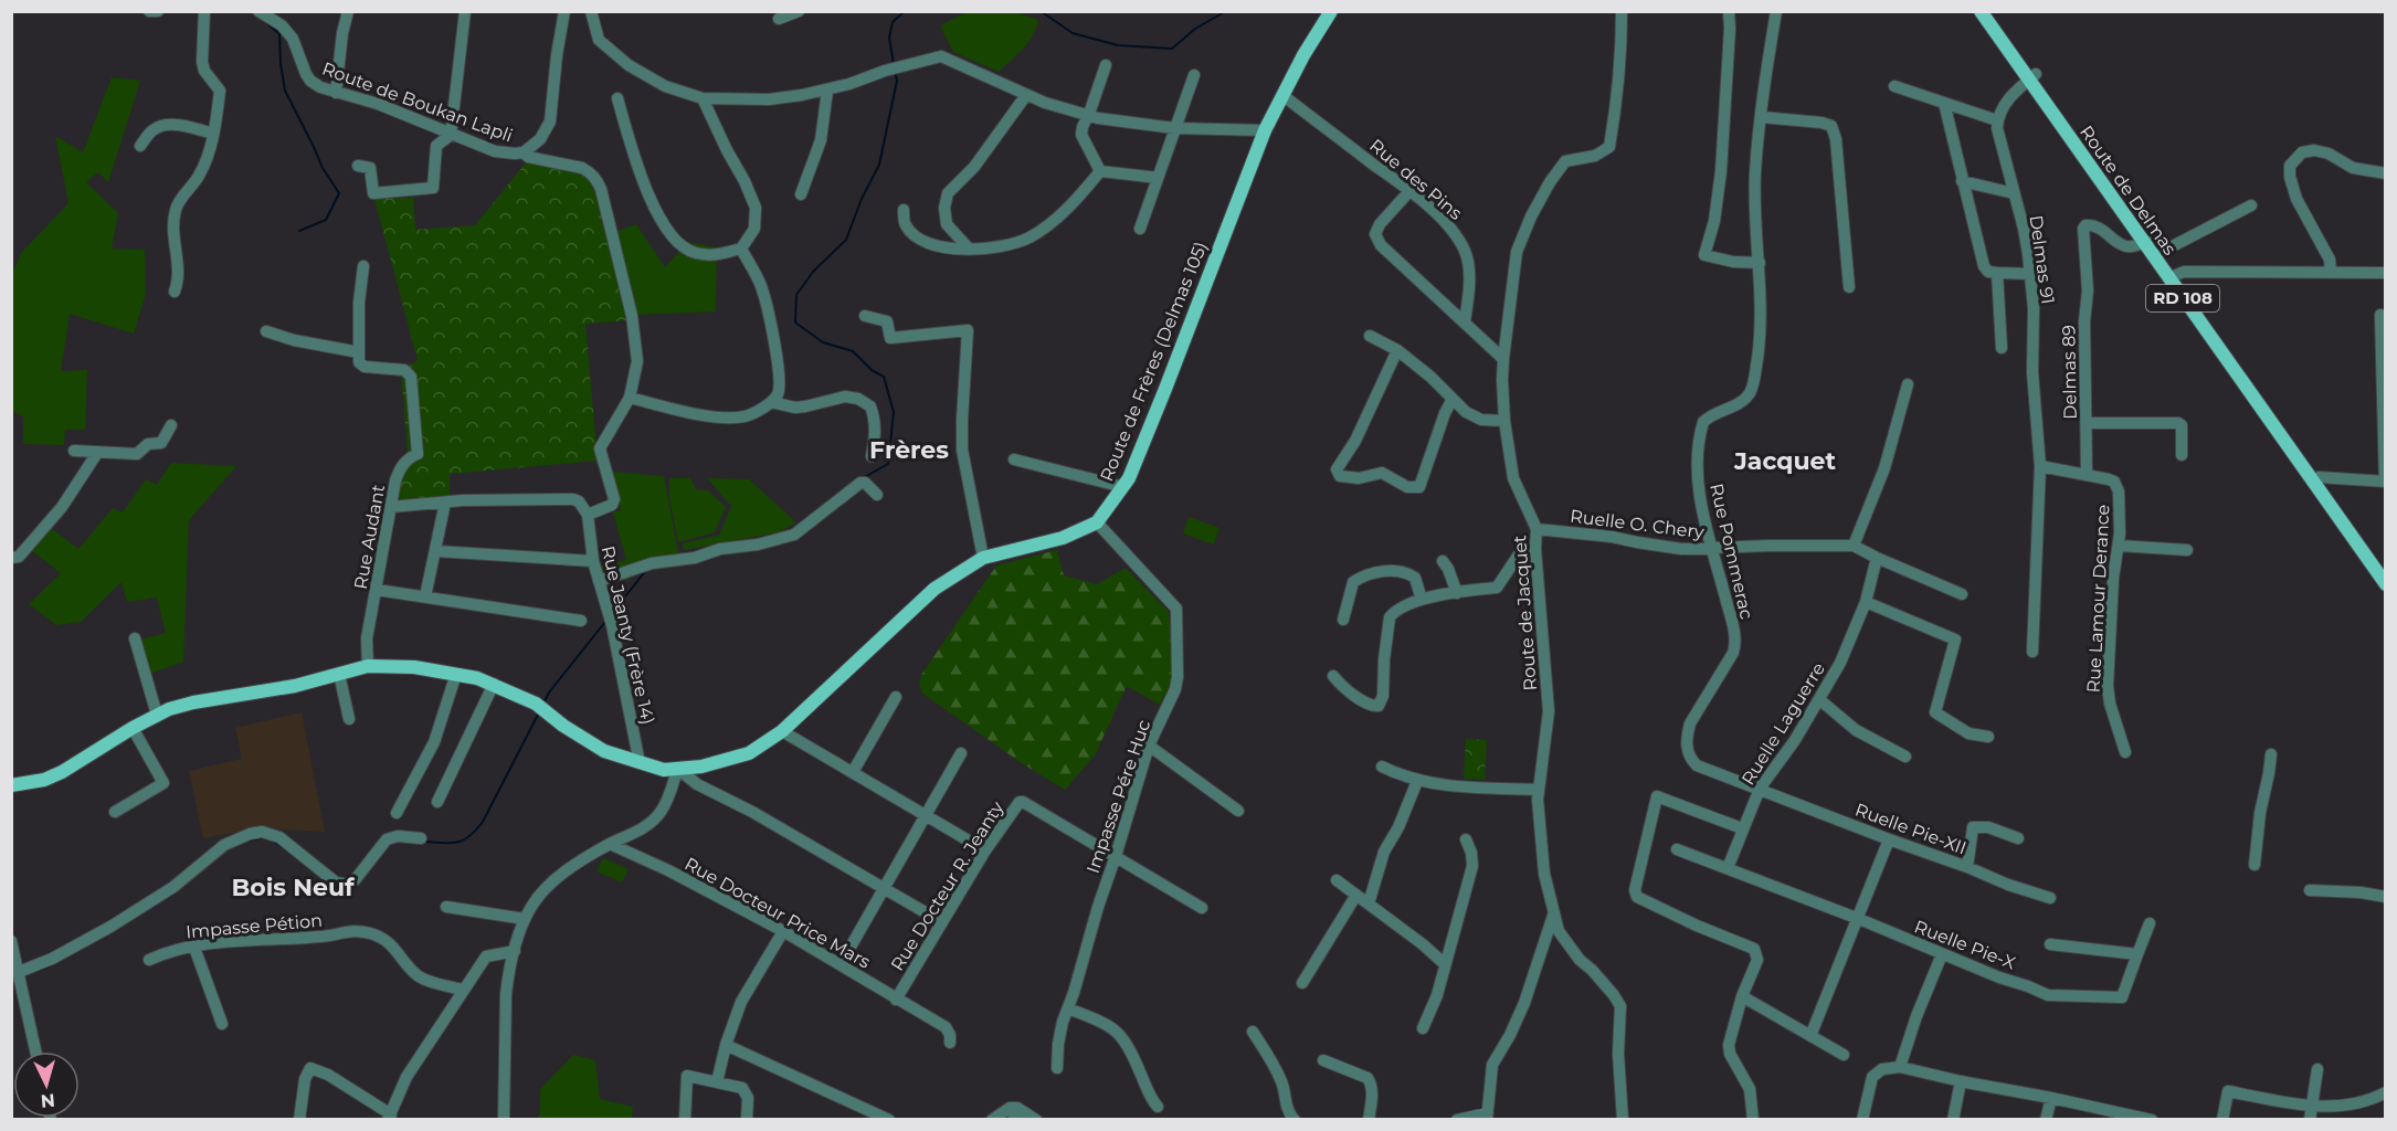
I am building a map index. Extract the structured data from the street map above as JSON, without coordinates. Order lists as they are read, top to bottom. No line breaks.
{"streets":{"main road":["Route de Delmas","RD 108","Route de Frères (Delmas 105)"],"street":["Route de Boukan Lapli","Rue des Pins","Delmas 91","Delmas 89","Ruelle O. Chery","Rue Audant","Rue Pommerac","Rue Lamour Derance","Route de Jacquet","Rue Jeanty (Frère 14)","Ruelle Laguerre","Impasse Pére Huc","Ruelle Pie-XII","Rue Docteur R. Jeanty","Rue Docteur Price Mars","Impasse Pétion","Ruelle Pie-X"]},"crossings":[["Route de Boukan Lapli","Rue Jeanty (Frère 14)"],["Rue des Pins","Route de Frères (Delmas 105)"],["Route de Delmas","Delmas 89"],["Delmas 91","Rue Lamour Derance"],["Route de Frères (Delmas 105)","Rue Audant"],["Route de Frères (Delmas 105)","Rue Jeanty (Frère 14)"],["Route de Frères (Delmas 105)","Impasse Pére Huc"],["Delmas 89","Rue Lamour Derance"],["Ruelle O. Chery","Rue Pommerac"],["Ruelle O. Chery","Route de Jacquet"],["Ruelle O. Chery","Ruelle Laguerre"],["Rue Pommerac","Ruelle Laguerre"],["Rue Pommerac","Ruelle Pie-XII"],["Ruelle Laguerre","Ruelle Pie-XII"],["Ruelle Laguerre","Ruelle Pie-X"],["Impasse Pére Huc","Rue Docteur R. Jeanty"],["Rue Docteur R. Jeanty","Rue Docteur Price Mars"]],"districts":["Frères","Jacquet","Bois Neuf"],"north":"bottom"}
